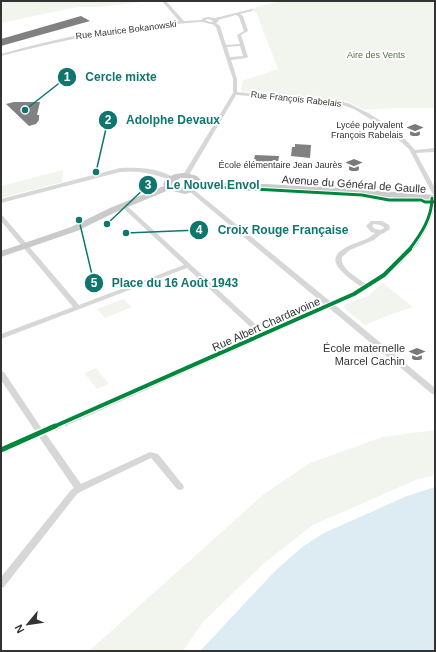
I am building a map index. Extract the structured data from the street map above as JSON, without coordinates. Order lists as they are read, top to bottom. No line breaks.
{"streets":{"main road":["Avenue du Général de Gaulle"],"street":["Rue Maurice Bokanowski","Rue François Rabelais","Rue Albert Chardavoine"]},"crossings":[["Rue François Rabelais","Avenue du Général de Gaulle"],["Rue François Rabelais","Rue Albert Chardavoine"],["Avenue du Général de Gaulle","Rue Albert Chardavoine"]],"parks":["Aire des Vents"],"places":{"other":["Cercle mixte","Adolphe Devaux","Place du 16 Août 1943","Le Nouvel Envol","Croix Rouge Française"],"school or university":["Lycée polyvalent François Rabelais","École élémentaire Jean Jaurès","École maternelle Marcel Cachin"]},"north":"bottom left"}
